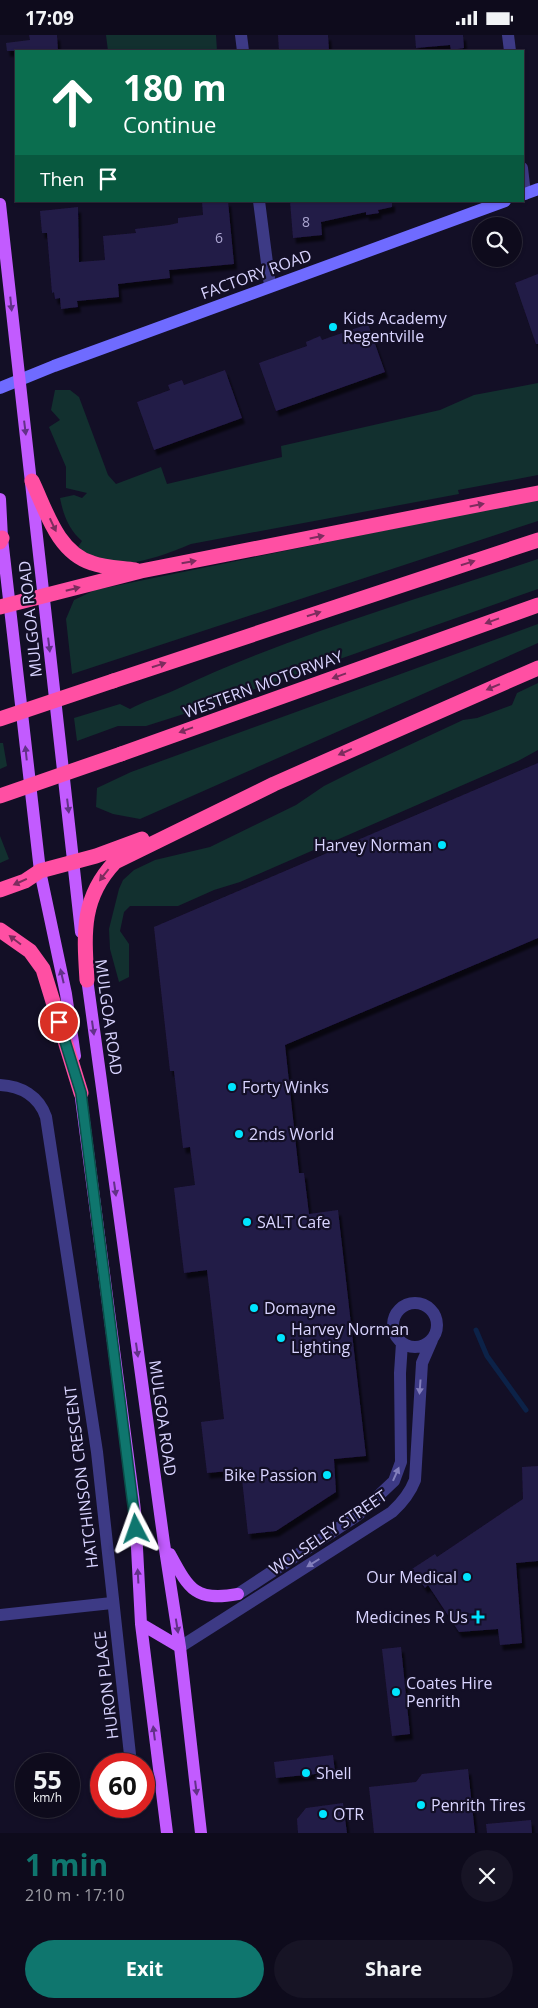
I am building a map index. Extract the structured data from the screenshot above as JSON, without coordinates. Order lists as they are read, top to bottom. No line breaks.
{"streets":{"highway":["WESTERN MOTORWAY"],"main road":["MULGOA ROAD"],"street":["FACTORY ROAD","HATCHINSON CRESCENT","WOLSELEY STREET","HURON PLACE"]},"crossings":[["FACTORY ROAD","MULGOA ROAD"],["MULGOA ROAD","WOLSELEY STREET"],["HATCHINSON CRESCENT","HURON PLACE"]],"places":{"other":["Kids Academy Regentville","Harvey Norman","Forty Winks","2nds World","SALT Cafe","Domayne","Harvey Norman Lighting","Bike Passion","Our Medical","Coates Hire Penrith","Shell","Penrith Tires","OTR"],"health":["Medicines R Us"]},"house_numbers":["8","6"],"page":{"status":"17:09","turn":["180 m","Continue"],"then":"Then","speed":"55 km/h","limit":"60","heading":["1 min","210 m · 17:10"],"buttons":["Exit","Share"]}}
